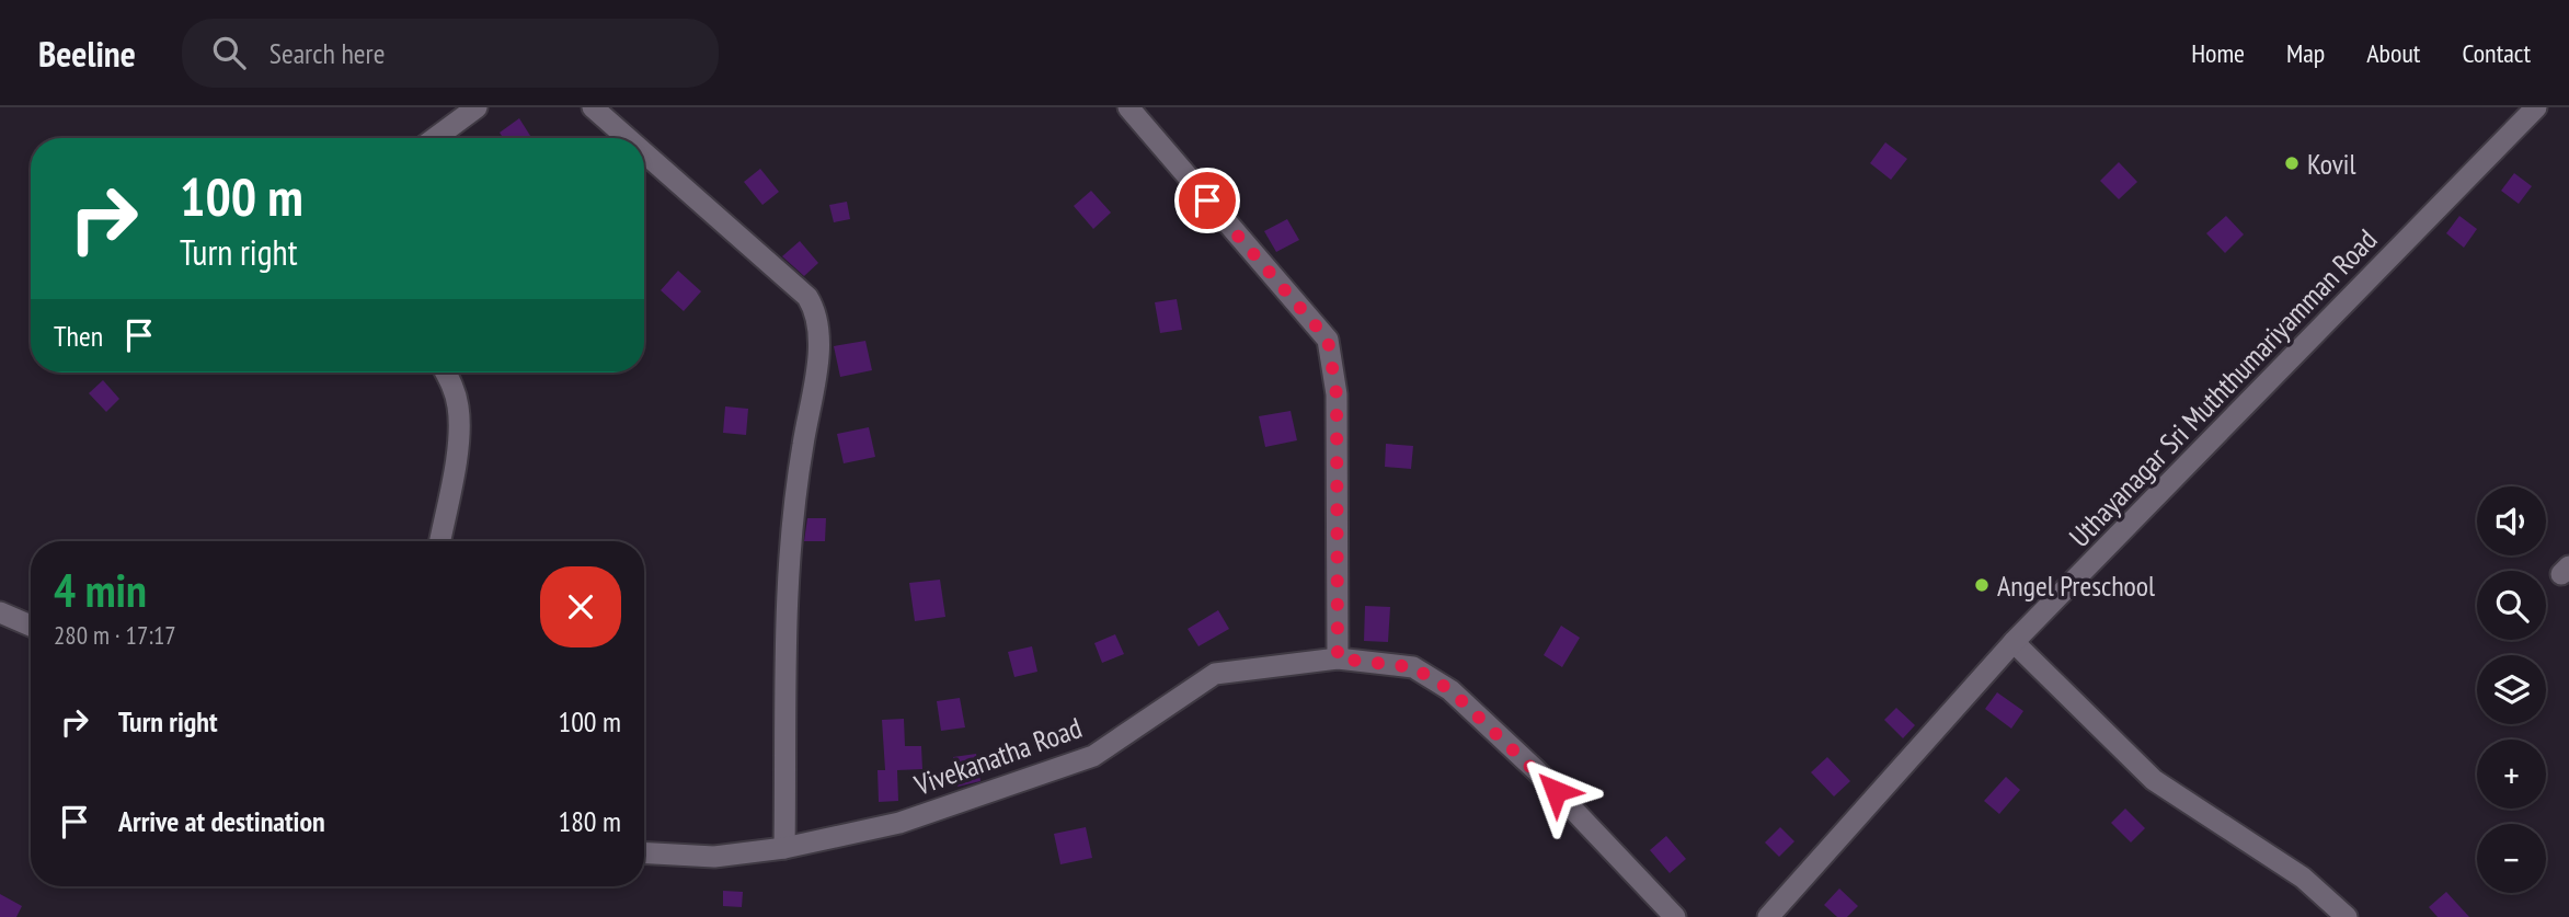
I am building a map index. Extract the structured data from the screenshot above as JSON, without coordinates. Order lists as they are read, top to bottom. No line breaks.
{"streets":{"street":["Uthayanagar Sri Muththumariyamman Road","Vivekanatha Road"]},"places":["Kovil","Angel Preschool"],"page":{"header":"Beeline","search":"Search here","nav":["Home","Map","About","Contact"],"turn":["100 m","Turn right"],"then":"Then","map_buttons":["+","−"],"heading":["4 min","280 m · 17:17"],"list":[{"name":"Turn right","value":"100 m"},{"name":"Arrive at destination","value":"180 m"}]}}
